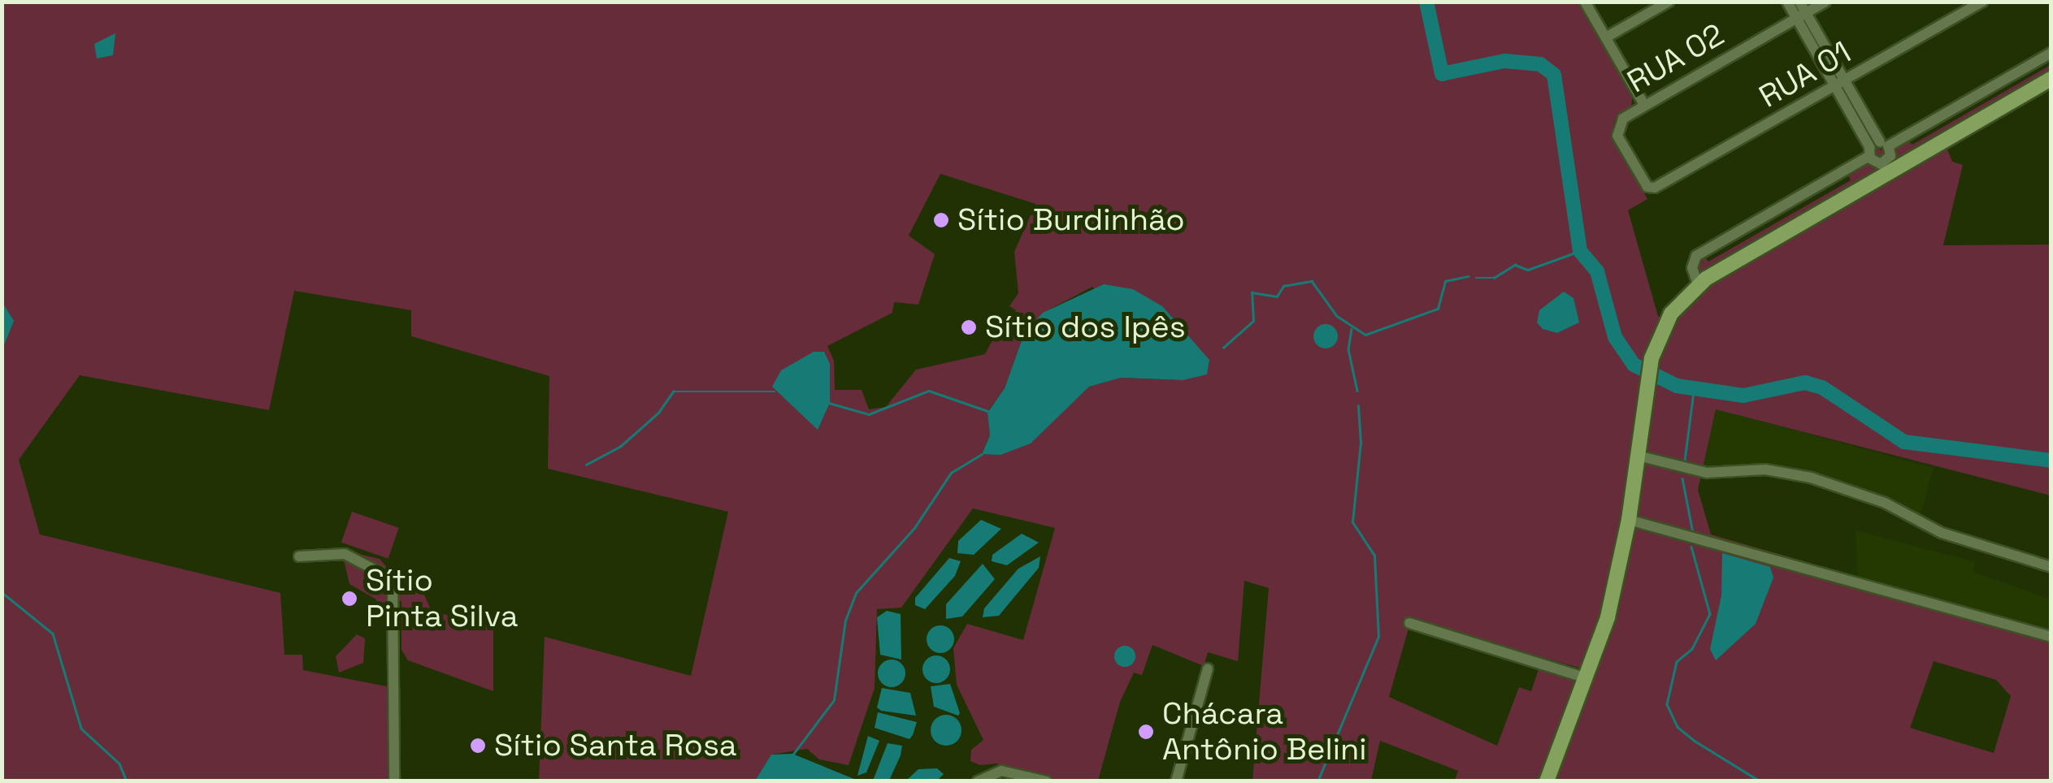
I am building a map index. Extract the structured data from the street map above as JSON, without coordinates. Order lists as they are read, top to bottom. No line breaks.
{"streets":{"street":["RUA 02","RUA 01"]},"crossings":[["RUA 02","RUA 01"]],"places":["Sítio Burdinhão","Sítio dos Ipês","Sítio Pinta Silva","Chácara Antônio Belini","Sítio Santa Rosa"]}
